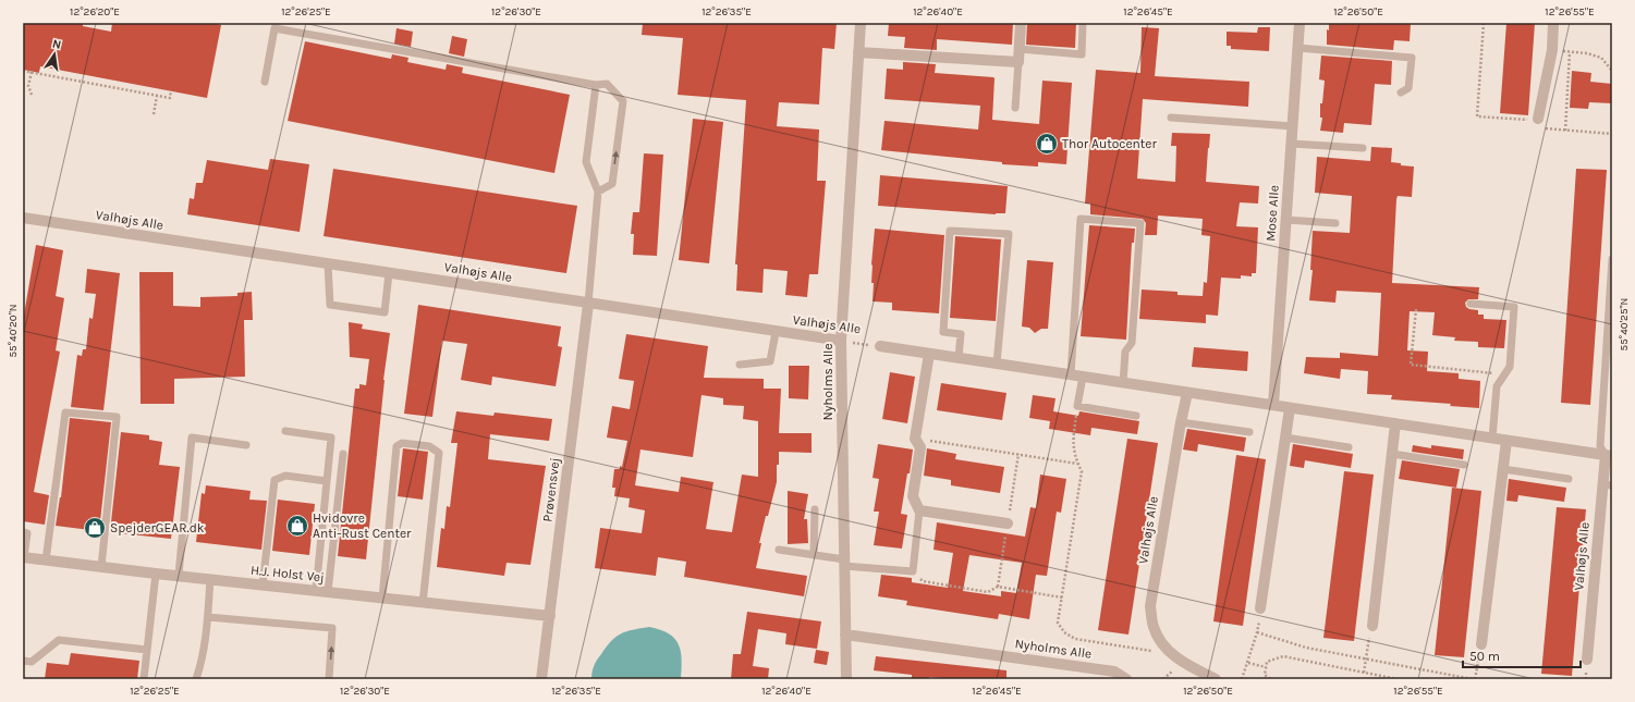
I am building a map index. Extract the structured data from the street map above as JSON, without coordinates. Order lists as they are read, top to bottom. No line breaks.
{"streets":{"street":["Mose Alle","Valhøjs Alle","Nyholms Alle","Prøvensvej","H.J. Holst Vej"]},"crossings":[["Valhøjs Alle","Nyholms Alle"],["Valhøjs Alle","Prøvensvej"],["Prøvensvej","H.J. Holst Vej"]],"places":{"shop":["Thor Autocenter","Hvidovre Anti-Rust Center","SpejderGEAR.dk"]},"scale_bar":"50 m","north":"top","coordinates":["12°26'20\"E","12°26'25\"E","12°26'30\"E","12°26'35\"E","12°26'40\"E","12°26'45\"E","12°26'50\"E","12°26'55\"E","55°40'25\"N","55°40'20\"N"]}
